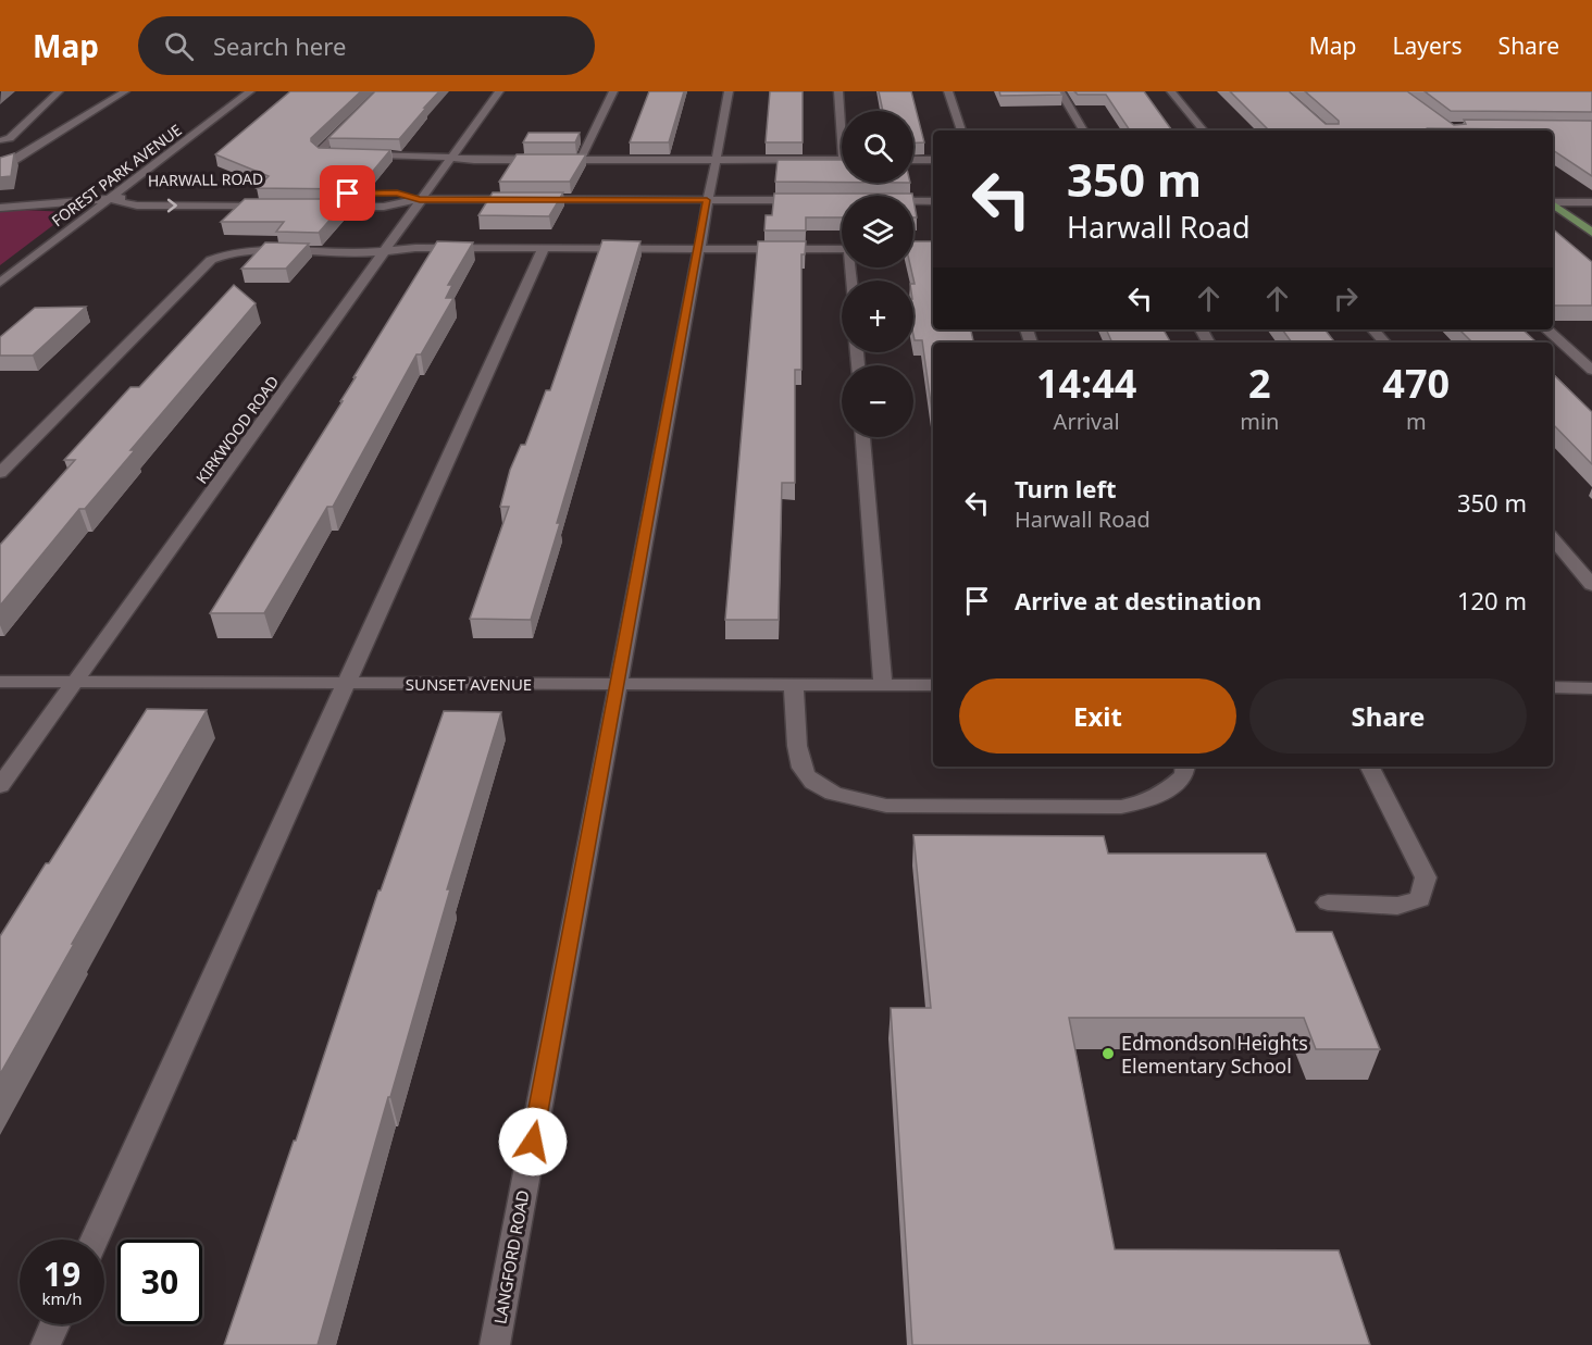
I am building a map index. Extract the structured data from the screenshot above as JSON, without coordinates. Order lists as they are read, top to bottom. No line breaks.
{"streets":{"street":["FOREST PARK AVENUE","HARWALL ROAD","KIRKWOOD ROAD","SUNSET AVENUE","LANGFORD ROAD"]},"crossings":[["FOREST PARK AVENUE","HARWALL ROAD"],["KIRKWOOD ROAD","SUNSET AVENUE"],["SUNSET AVENUE","LANGFORD ROAD"]],"one_way":["HARWALL ROAD"],"places":["Edmondson Heights Elementary School"],"page":{"header":"Map","search":"Search here","nav":["Map","Layers","Share"],"map_buttons":["+","−"],"turn":["350 m","Harwall Road"],"eta":["14:44","Arrival","2","min","470","m"],"list":[{"name":"Turn left","note":"Harwall Road","value":"350 m"},{"name":"Arrive at destination","value":"120 m"}],"buttons":["Exit","Share"],"speed":"19 km/h","limit":"30"}}
